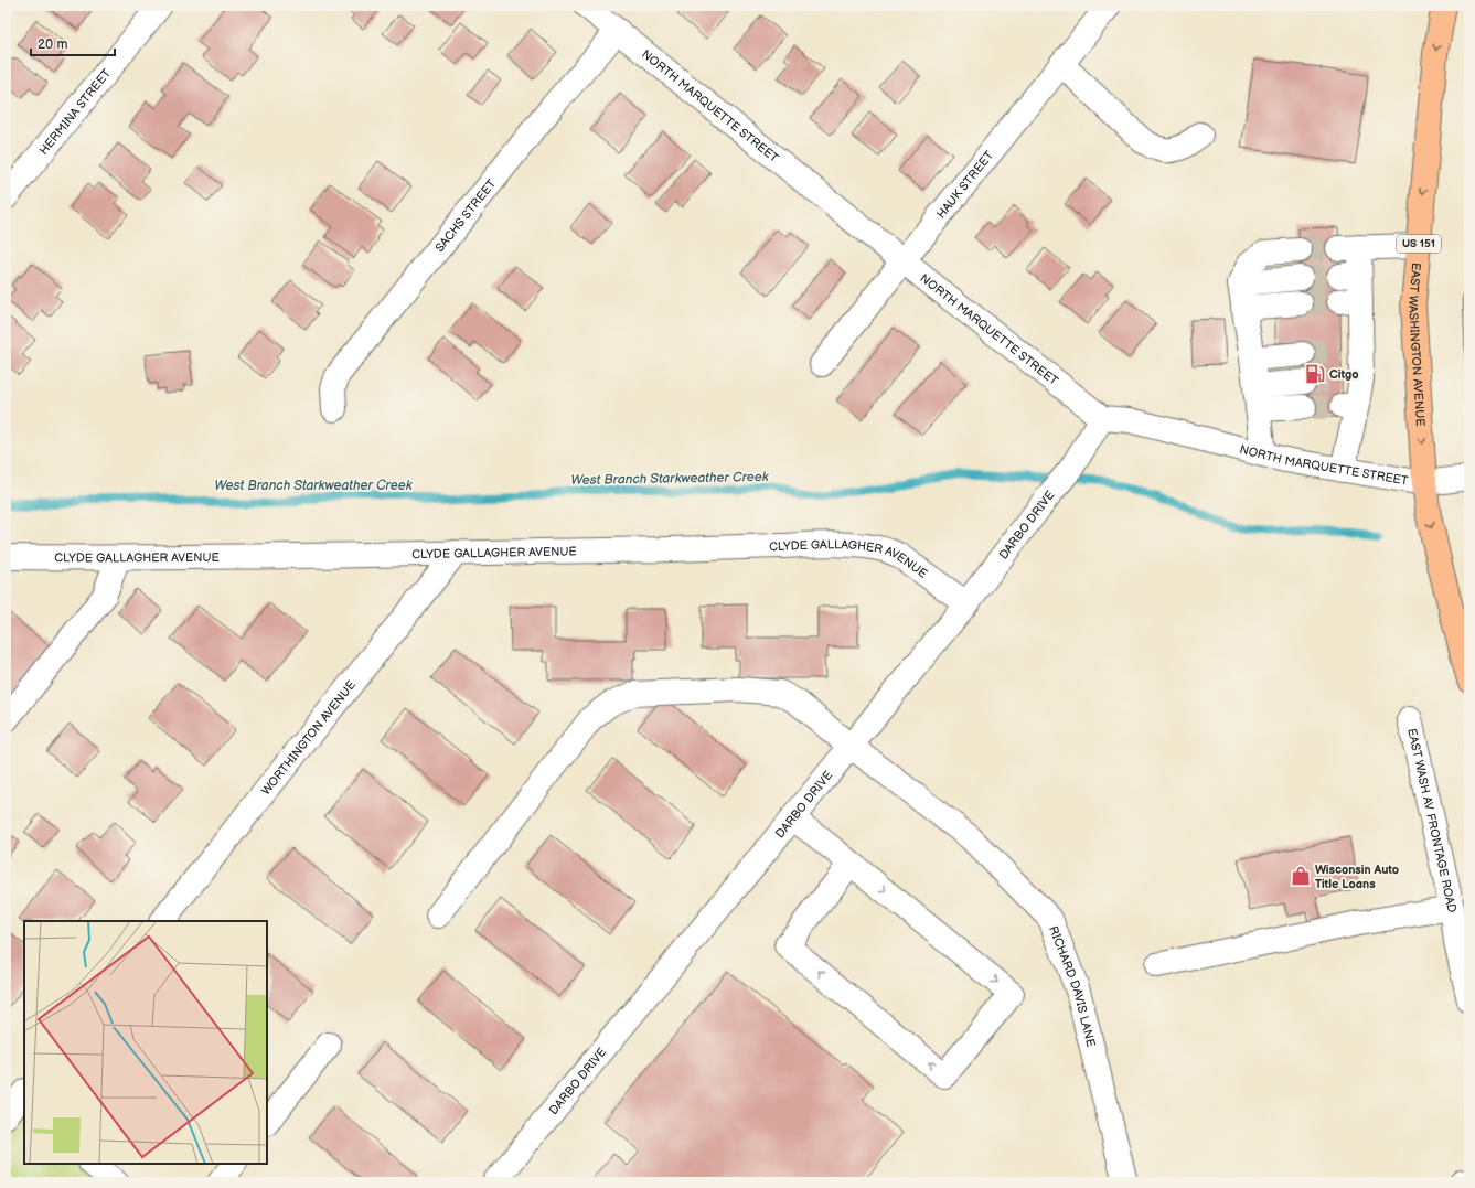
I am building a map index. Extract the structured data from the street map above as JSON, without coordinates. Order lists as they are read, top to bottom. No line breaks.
{"streets":{"main road":["US 151","EAST WASHINGTON AVENUE"],"street":["NORTH MARQUETTE STREET","HERMINA STREET","HAUK STREET","SACHS STREET","DARBO DRIVE","CLYDE GALLAGHER AVENUE","WORTHINGTON AVENUE","EAST WASH AV FRONTAGE ROAD","RICHARD DAVIS LANE"]},"crossings":[["NORTH MARQUETTE STREET","HAUK STREET"],["NORTH MARQUETTE STREET","SACHS STREET"],["NORTH MARQUETTE STREET","EAST WASHINGTON AVENUE"],["NORTH MARQUETTE STREET","DARBO DRIVE"],["DARBO DRIVE","CLYDE GALLAGHER AVENUE"],["DARBO DRIVE","RICHARD DAVIS LANE"],["CLYDE GALLAGHER AVENUE","WORTHINGTON AVENUE"]],"one_way":["EAST WASHINGTON AVENUE"],"water":["West Branch Starkweather Creek"],"places":{"fuel station":["Citgo"],"shop":["Wisconsin Auto Title Loans"]},"scale_bar":"20 m"}
